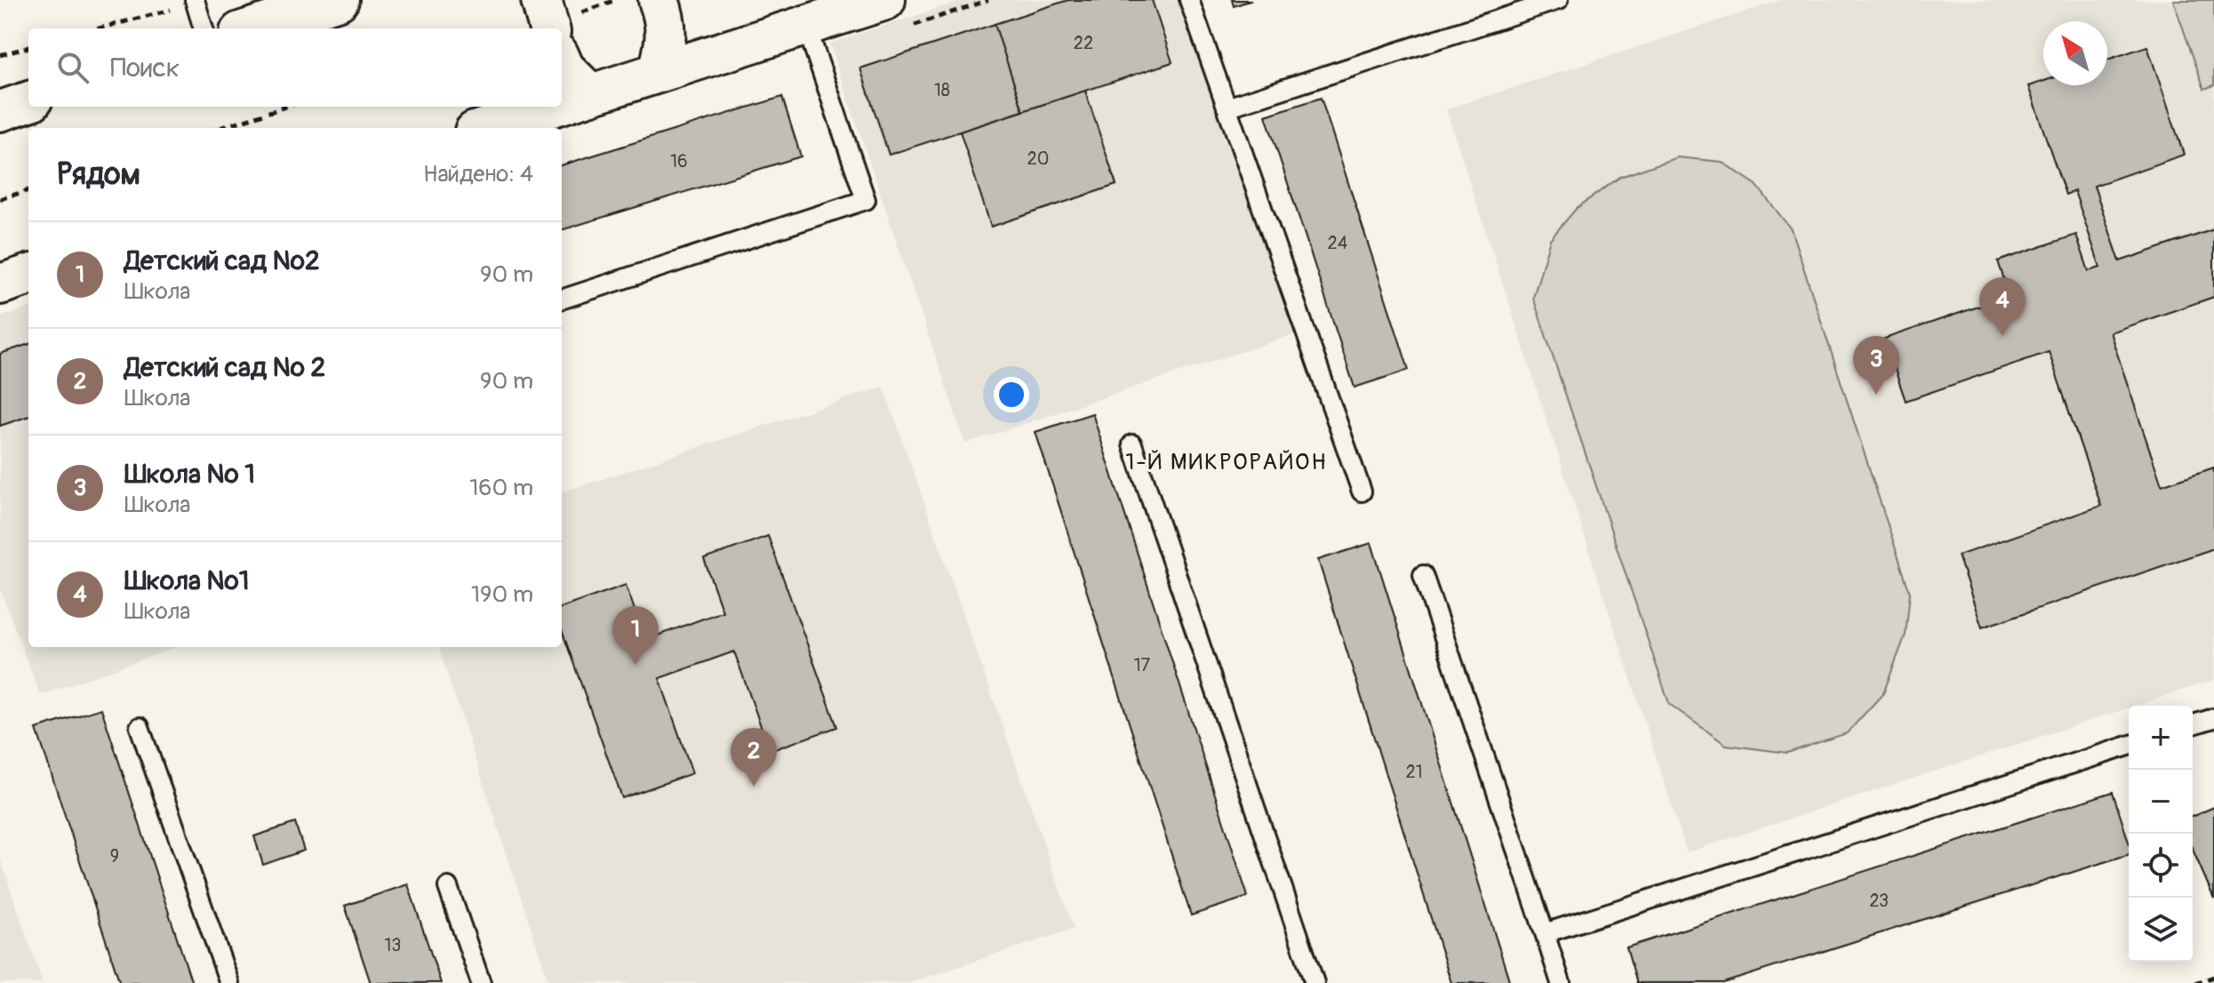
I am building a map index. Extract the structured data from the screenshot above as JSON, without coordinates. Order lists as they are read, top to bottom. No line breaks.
{"districts":["1-Й МИКРОРАЙОН"],"house_numbers":["22","18","20","16","24","17","21","9","23","13"],"north":"top left","page":{"search":"Поиск","heading":["Рядом","Найдено: 4"],"list":[{"mark":"1","name":"Детский сад №2","note":"Школа","value":"90 m"},{"mark":"2","name":"Детский сад № 2","note":"Школа","value":"90 m"},{"mark":"3","name":"Школа № 1","note":"Школа","value":"160 m"},{"mark":"4","name":"Школа №1","note":"Школа","value":"190 m"}],"pins":["4","3","1","2"],"map_buttons":["+","−"]}}
